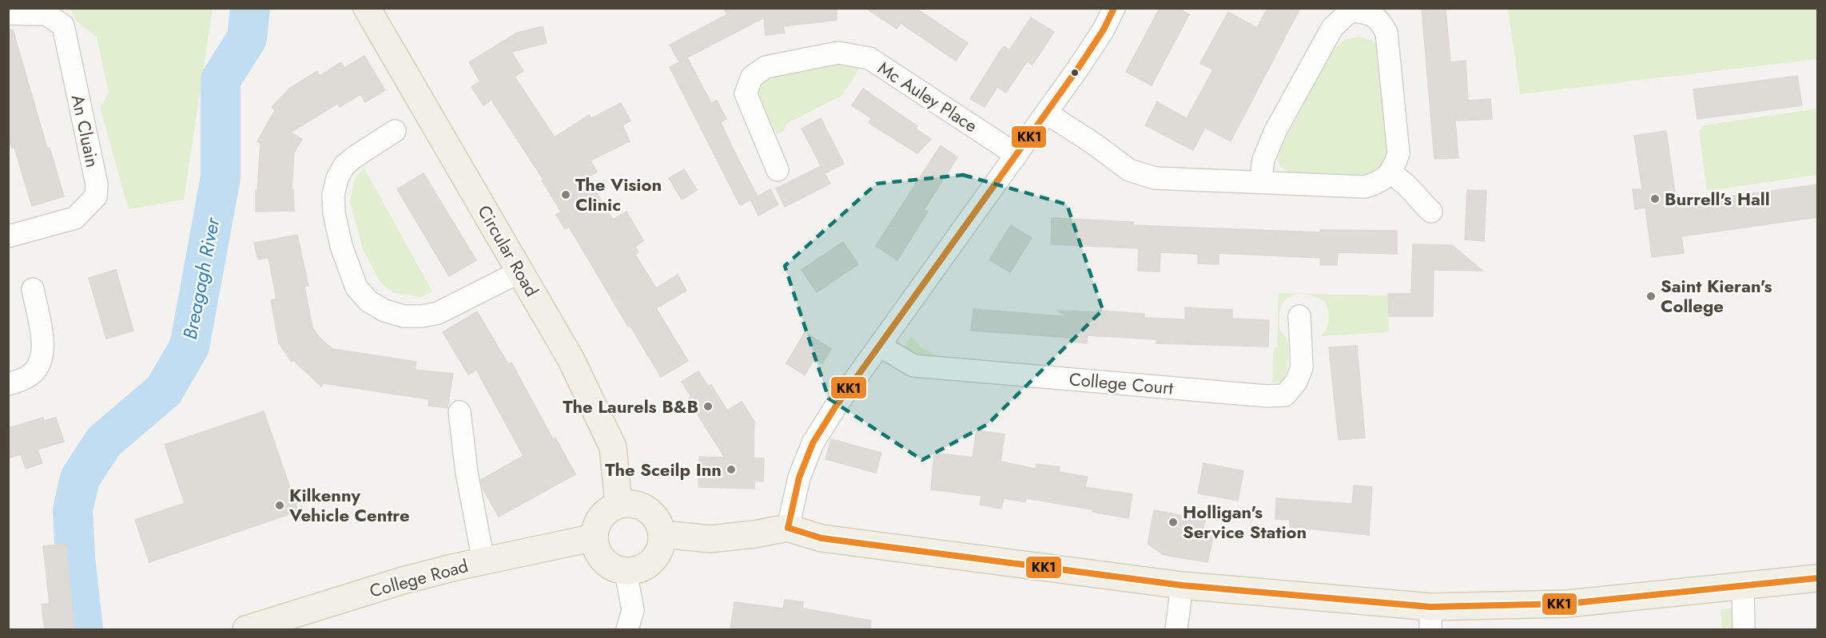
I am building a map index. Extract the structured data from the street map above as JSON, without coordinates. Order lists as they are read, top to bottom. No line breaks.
{"streets":{"main road":["Circular Road","College Road"],"street":["Mc Auley Place","An Cluain","College Court"]},"crossings":[["Circular Road","College Road"]],"water":["Breagagh River"],"places":["The Vision Clinic","Burrell's Hall","Saint Kieran's College","The Laurels B&B","The Sceilp Inn","Kilkenny Vehicle Centre","Holligan's Service Station"],"lines":["transit line KK1"]}
